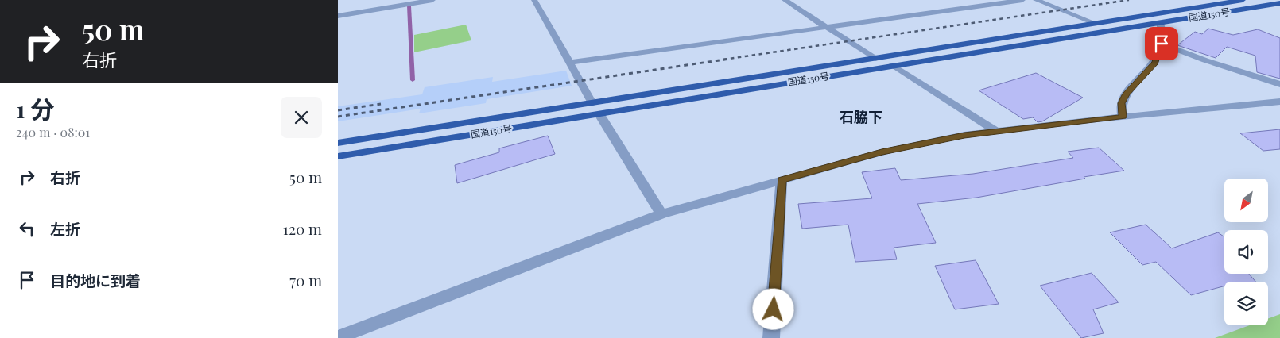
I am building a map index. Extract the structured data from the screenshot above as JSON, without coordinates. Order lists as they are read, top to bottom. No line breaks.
{"streets":{"highway":["国道150号"]},"districts":["石脇下"],"north":"bottom left","page":{"turn":["50 m","右折"],"heading":["1 分","240 m · 08:01"],"list":[{"name":"右折","value":"50 m"},{"name":"左折","value":"120 m"},{"name":"目的地に到着","value":"70 m"}]}}
